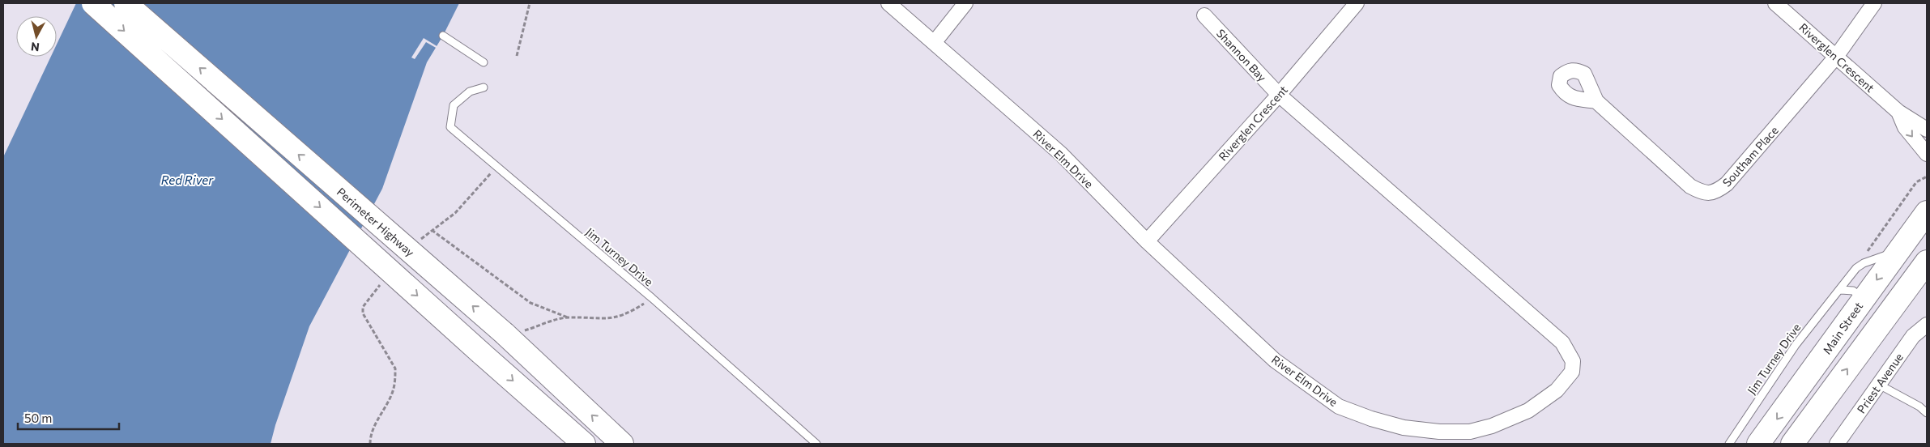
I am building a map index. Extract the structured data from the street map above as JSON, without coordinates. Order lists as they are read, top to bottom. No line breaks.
{"streets":{"main road":["Perimeter Highway","Main Street"],"street":["Shannon Bay","Riverglen Crescent","Southam Place","River Elm Drive","Priest Avenue"],"lane":["Jim Turney Drive"]},"crossings":[["Shannon Bay","Riverglen Crescent"],["Shannon Bay","River Elm Drive"],["Riverglen Crescent","Southam Place"],["Riverglen Crescent","River Elm Drive"],["Jim Turney Drive","Main Street"]],"water":["Red River"],"scale_bar":"50 m","north":"bottom"}
